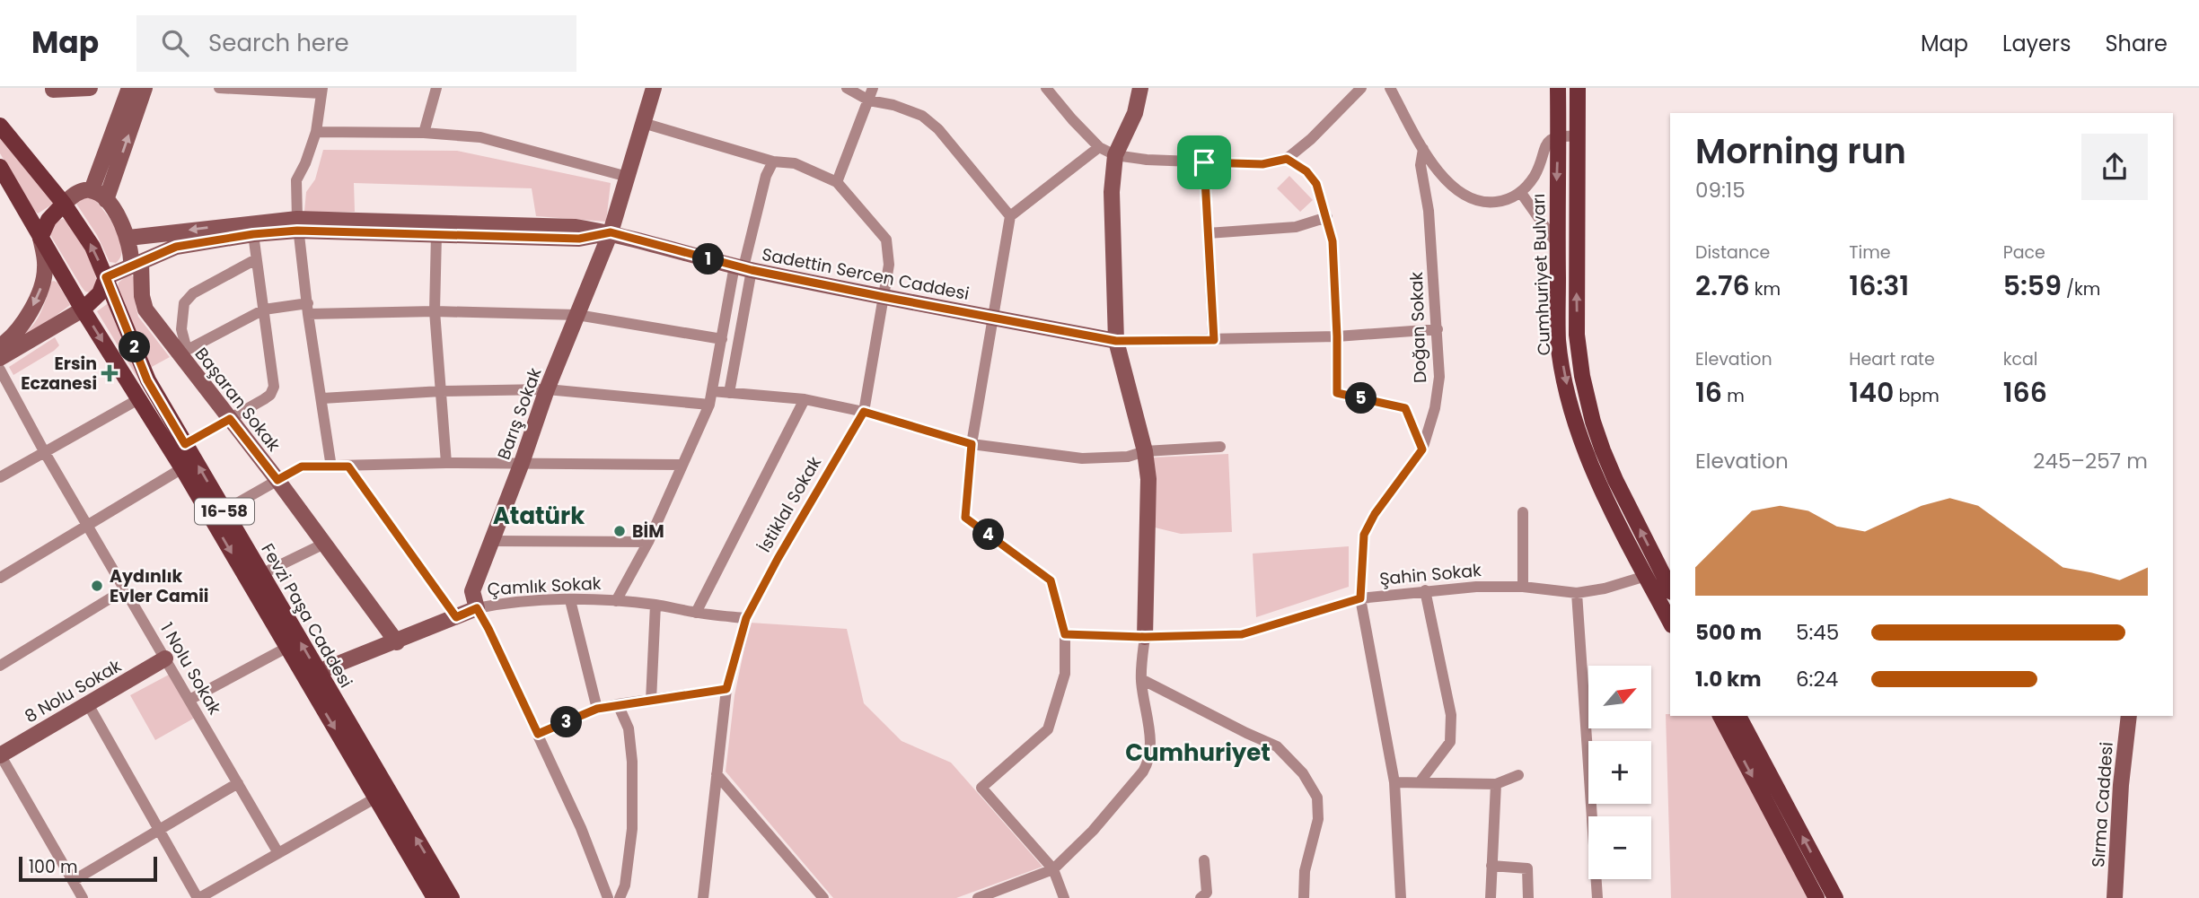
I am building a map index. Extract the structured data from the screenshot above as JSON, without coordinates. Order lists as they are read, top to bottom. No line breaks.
{"streets":{"main road":["Cumhuriyet Bulvarı","16-58","Fevzi Paşa Caddesi"],"street":["Sadettin Sercen Caddesi","Doğan Sokak","Başaran Sokak","Barış Sokak","İstiklal Sokak","Şahin Sokak","Çamlık Sokak","1 Nolu Sokak","8 Nolu Sokak","Sırma Caddesi"]},"crossings":[["Sadettin Sercen Caddesi","Başaran Sokak"],["Sadettin Sercen Caddesi","Barış Sokak"],["Sadettin Sercen Caddesi","Fevzi Paşa Caddesi"],["Cumhuriyet Bulvarı","Şahin Sokak"],["Doğan Sokak","Şahin Sokak"],["Başaran Sokak","Çamlık Sokak"],["Barış Sokak","Çamlık Sokak"],["İstiklal Sokak","Çamlık Sokak"],["Çamlık Sokak","Fevzi Paşa Caddesi"],["1 Nolu Sokak","8 Nolu Sokak"]],"districts":["Atatürk","Cumhuriyet"],"places":{"health":["Ersin Eczanesi"],"other":["BİM","Aydınlık Evler Camii"]},"scale_bar":"100 m","north":"top right","page":{"header":"Map","search":"Search here","nav":["Map","Layers","Share"],"heading":["Morning run","09:15"],"stats":[["Distance","2.76 km"],["Time","16:31"],["Pace","5:59 /km"],["Elevation","16 m"],["Heart rate","140 bpm"],["kcal","166"]],"pins":["1","2","5","4","3"],"chart":["Elevation","245–257 m"],"list":[{"name":"500 m","note":"5:45"},{"name":"1.0 km","note":"6:24"}],"map_buttons":["+","−"],"scale":"100 m"}}
